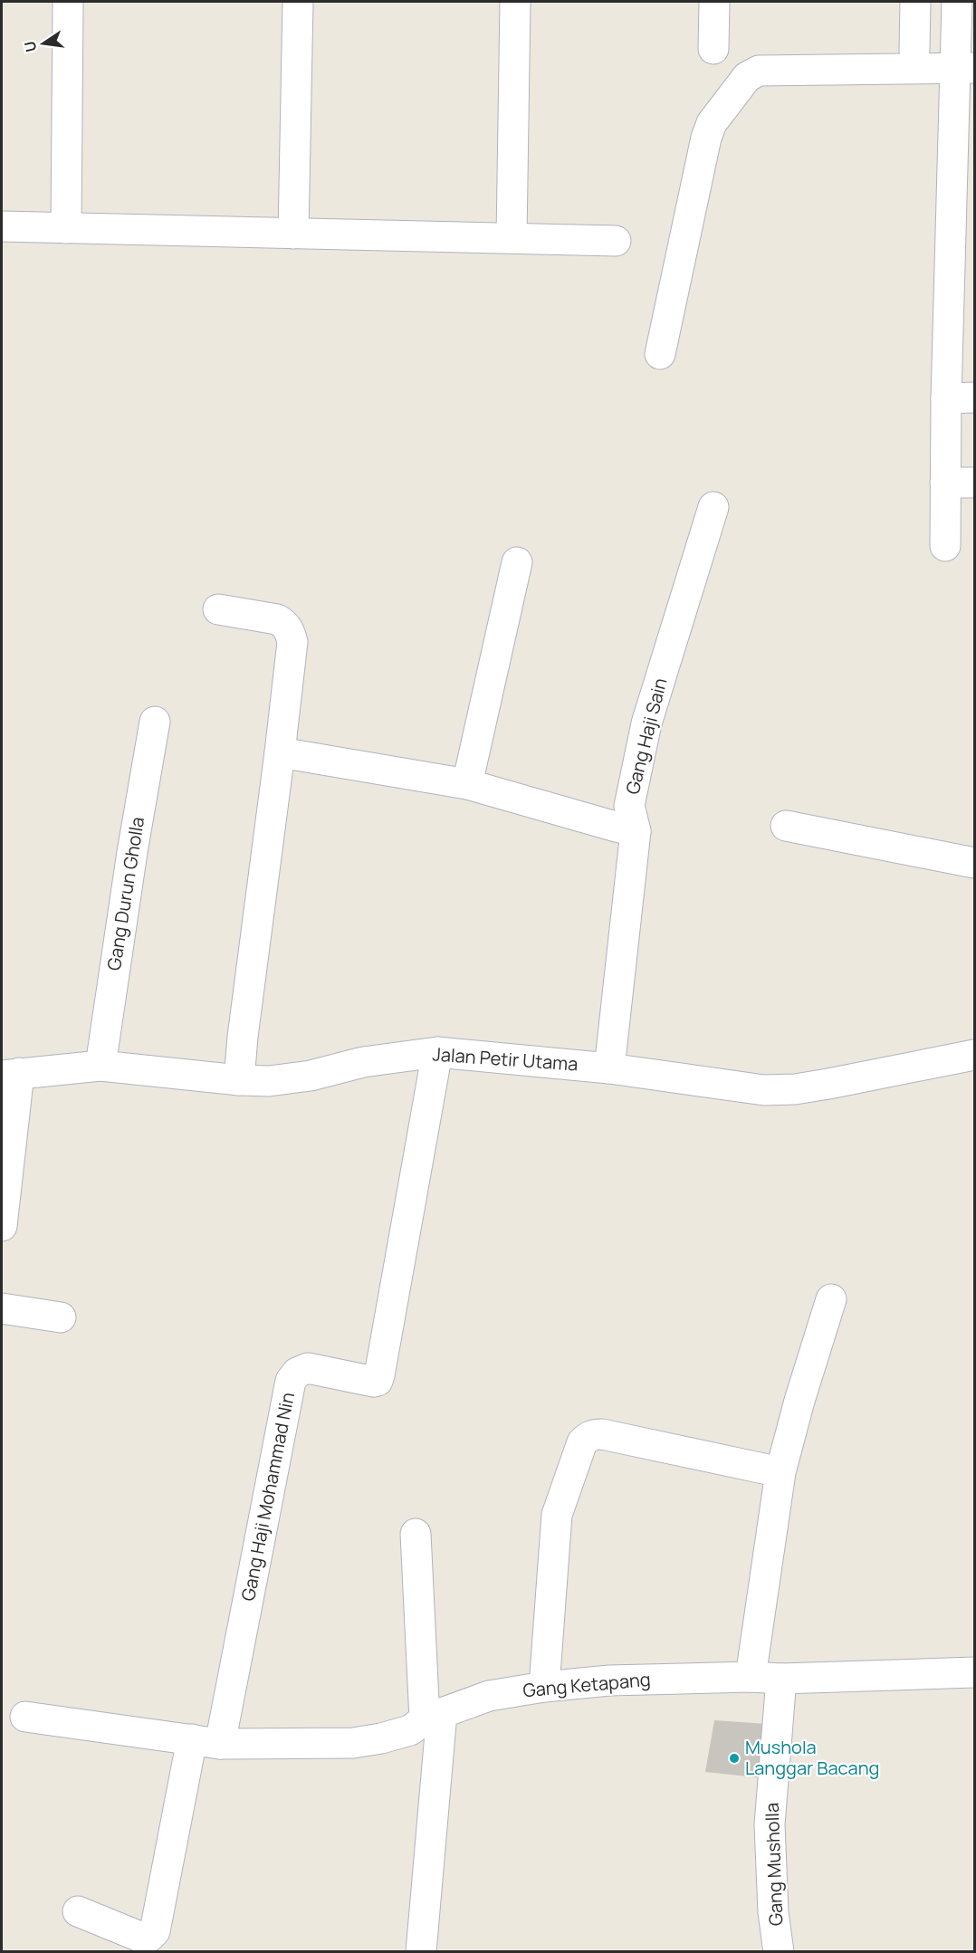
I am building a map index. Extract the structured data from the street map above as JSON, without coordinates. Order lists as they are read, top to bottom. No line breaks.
{"streets":{"street":["Gang Haji Sain","Gang Durun Gholla","Jalan Petir Utama","Gang Haji Mohammad Nin","Gang Ketapang","Gang Musholla"]},"crossings":[["Gang Haji Sain","Jalan Petir Utama"],["Gang Durun Gholla","Jalan Petir Utama"],["Jalan Petir Utama","Gang Haji Mohammad Nin"],["Gang Haji Mohammad Nin","Gang Ketapang"],["Gang Ketapang","Gang Musholla"]],"places":["Mushola Langgar Bacang"],"north":"left"}
